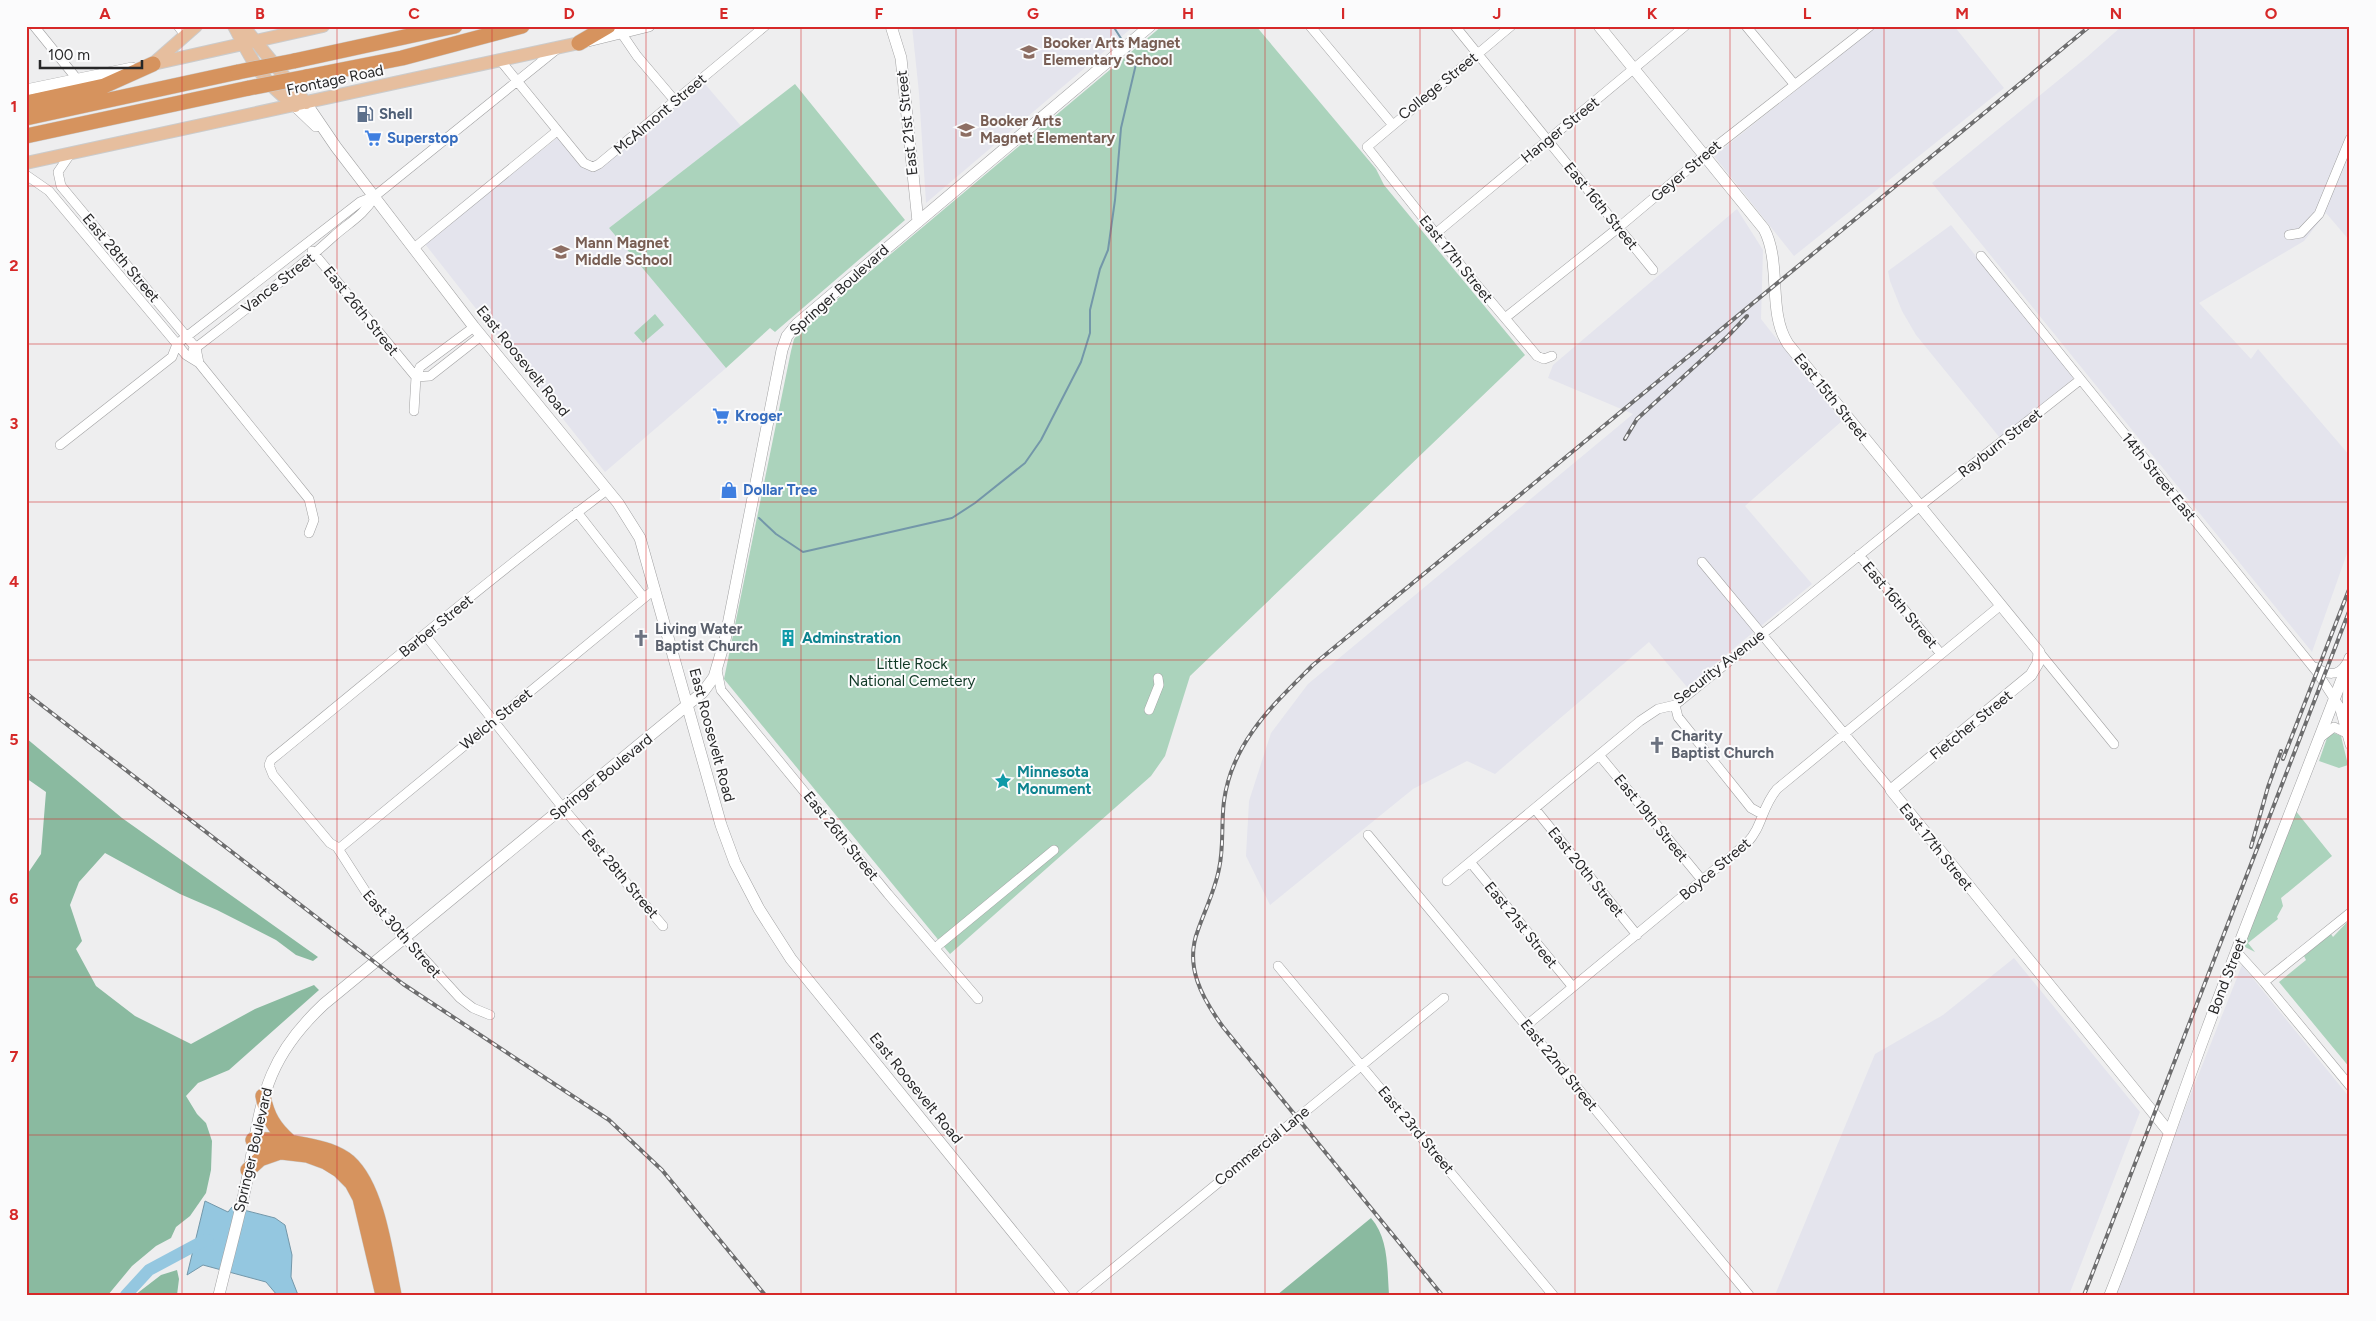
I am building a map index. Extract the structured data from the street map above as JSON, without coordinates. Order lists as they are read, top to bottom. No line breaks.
{"streets":{"main road":["Frontage Road","East 21st Street","East 17th Street","Springer Boulevard","East Roosevelt Road","East 15th Street","Fletcher Street","Bond Street"],"street":["College Street","McAlmont Street","Hanger Street","Geyer Street","East 16th Street","East 28th Street","Vance Street","East 26th Street","Rayburn Street","14th Street East","Barber Street","Security Avenue","Welch Street","East 19th Street","Boyce Street","East 20th Street","East 30th Street","East 22nd Street","East 23rd Street","Commercial Lane"]},"crossings":[["Frontage Road","East 28th Street"],["Frontage Road","Vance Street"],["Frontage Road","East Roosevelt Road"],["College Street","East 16th Street"],["College Street","East 17th Street"],["East 21st Street","Springer Boulevard"],["East 21st Street","Security Avenue"],["East 21st Street","Boyce Street"],["Hanger Street","East 16th Street"],["Hanger Street","East 17th Street"],["Hanger Street","East 15th Street"],["Geyer Street","East 16th Street"],["Geyer Street","East 17th Street"],["Geyer Street","East 15th Street"],["East 16th Street","Security Avenue"],["East 16th Street","Boyce Street"],["East 28th Street","Vance Street"],["East 28th Street","Springer Boulevard"],["East 28th Street","Barber Street"],["East 28th Street","Welch Street"],["East 17th Street","Security Avenue"],["East 17th Street","Fletcher Street"],["East 17th Street","Boyce Street"],["East 17th Street","Bond Street"],["Vance Street","East 26th Street"],["Vance Street","East Roosevelt Road"],["Springer Boulevard","East 26th Street"],["Springer Boulevard","East Roosevelt Road"],["Springer Boulevard","East 30th Street"],["East Roosevelt Road","Barber Street"],["East Roosevelt Road","Welch Street"],["East 15th Street","Rayburn Street"],["East 15th Street","Security Avenue"],["East 15th Street","Fletcher Street"],["East 15th Street","Boyce Street"],["Rayburn Street","14th Street East"],["Rayburn Street","Security Avenue"],["14th Street East","Bond Street"],["Barber Street","East 30th Street"],["Security Avenue","East 19th Street"],["Security Avenue","East 20th Street"],["Welch Street","East 30th Street"],["East 19th Street","Boyce Street"],["Boyce Street","East 20th Street"],["Boyce Street","East 22nd Street"],["East 23rd Street","Commercial Lane"]],"parks":["Little Rock National Cemetery"],"places":{"school or university":["Booker Arts Magnet Elementary School","Booker Arts Magnet Elementary","Mann Magnet Middle School"],"fuel station":["Shell"],"supermarket":["Superstop","Kroger"],"shop":["Dollar Tree"],"church":["Living Water Baptist Church","Charity Baptist Church"],"building":["Adminstration"],"place":["Minnesota Monument"]},"scale_bar":"100 m","grid":{"columns":["A","B","C","D","E","F","G","H","I","J","K","L","M","N","O"],"rows":["1","2","3","4","5","6","7","8"]}}
